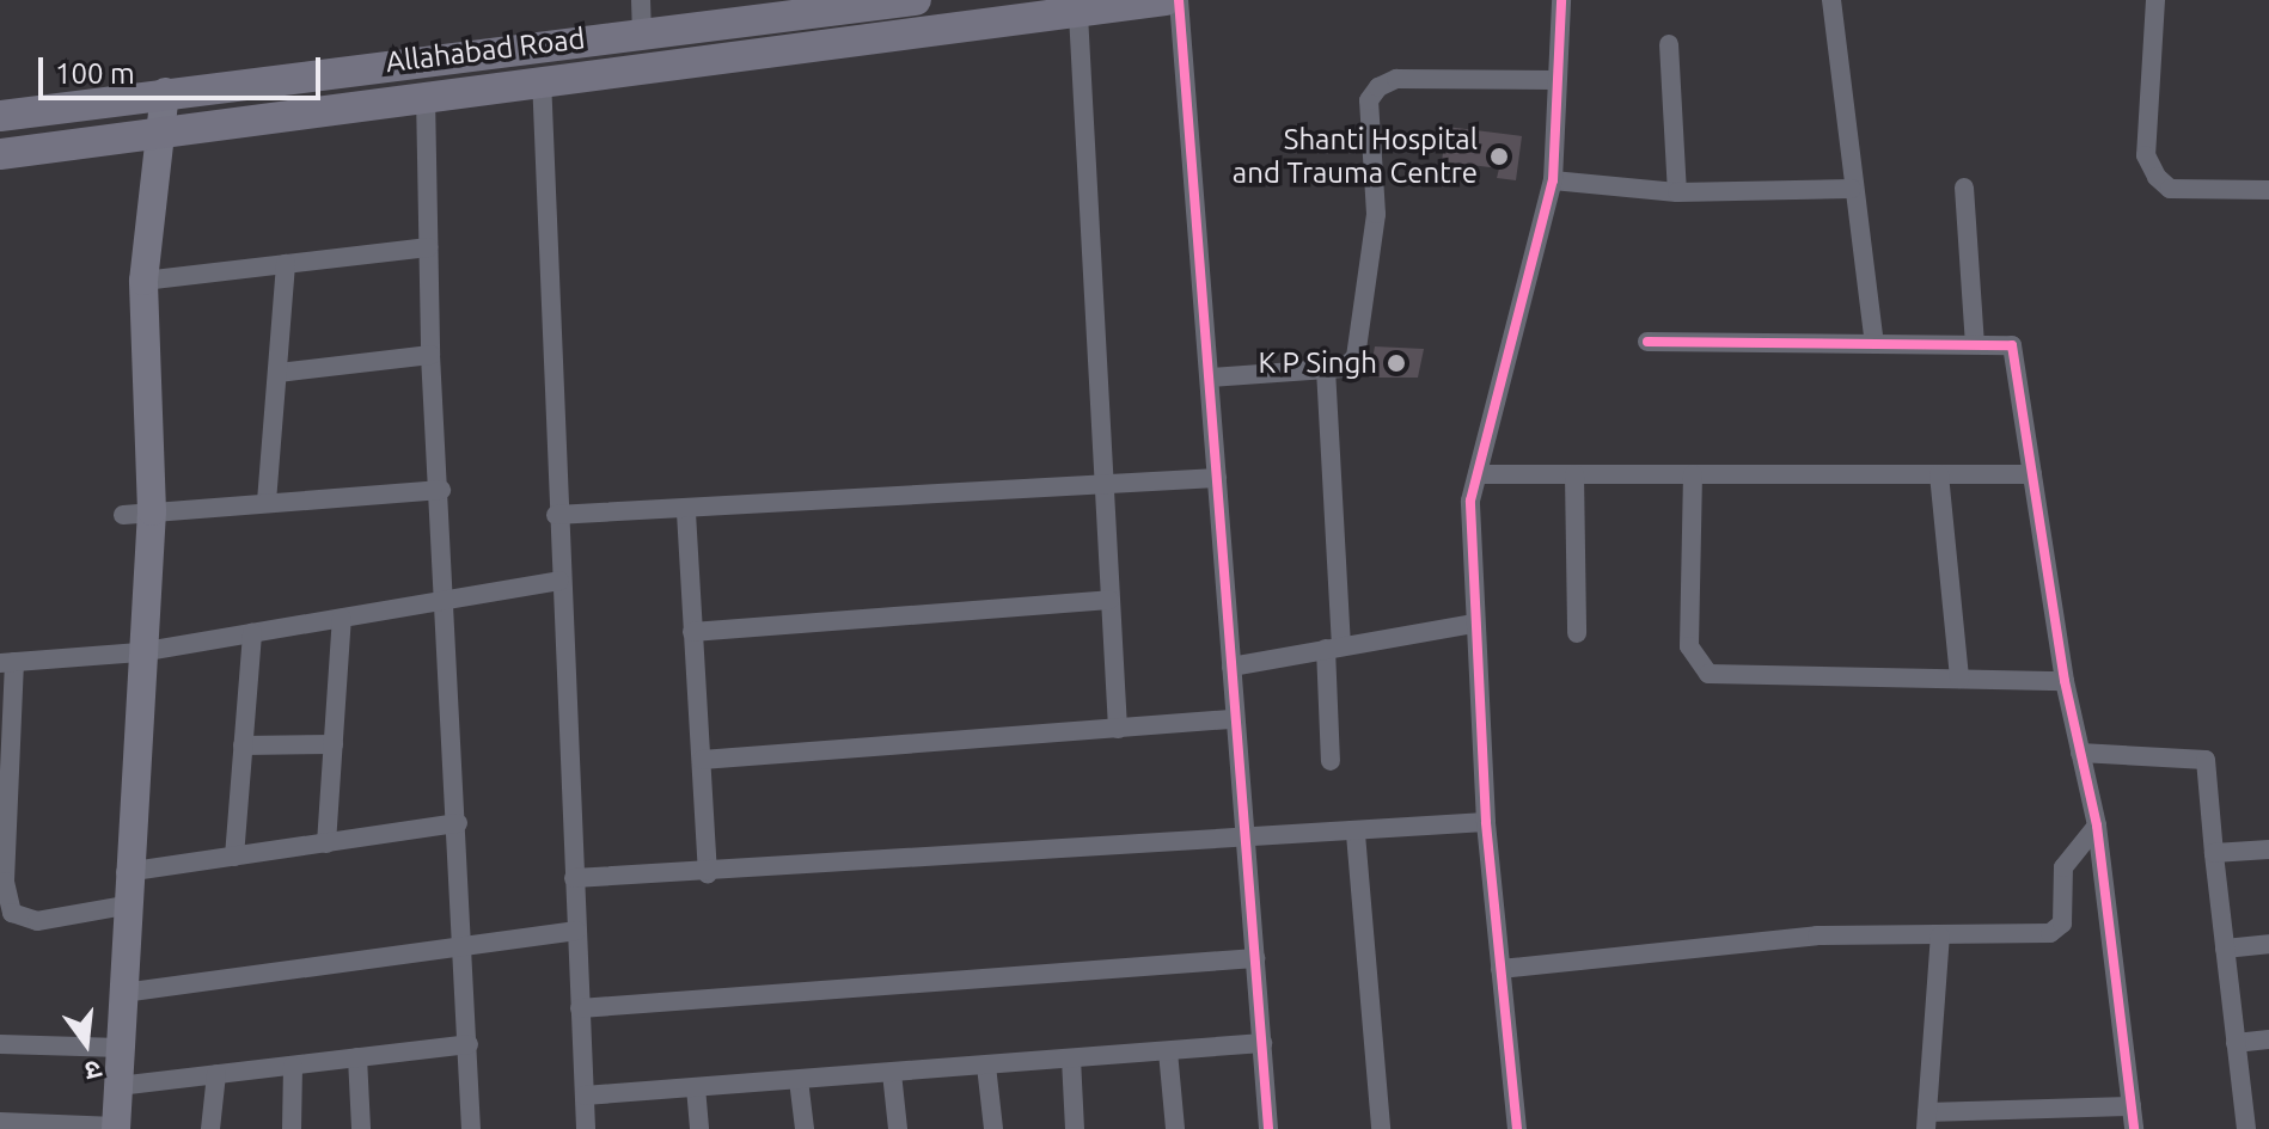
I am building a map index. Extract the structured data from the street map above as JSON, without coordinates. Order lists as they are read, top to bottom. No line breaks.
{"streets":{"main road":["Allahabad Road"]},"places":["Shanti Hospital and Trauma Centre","K P Singh"],"scale_bar":"100 m","north":"bottom"}
